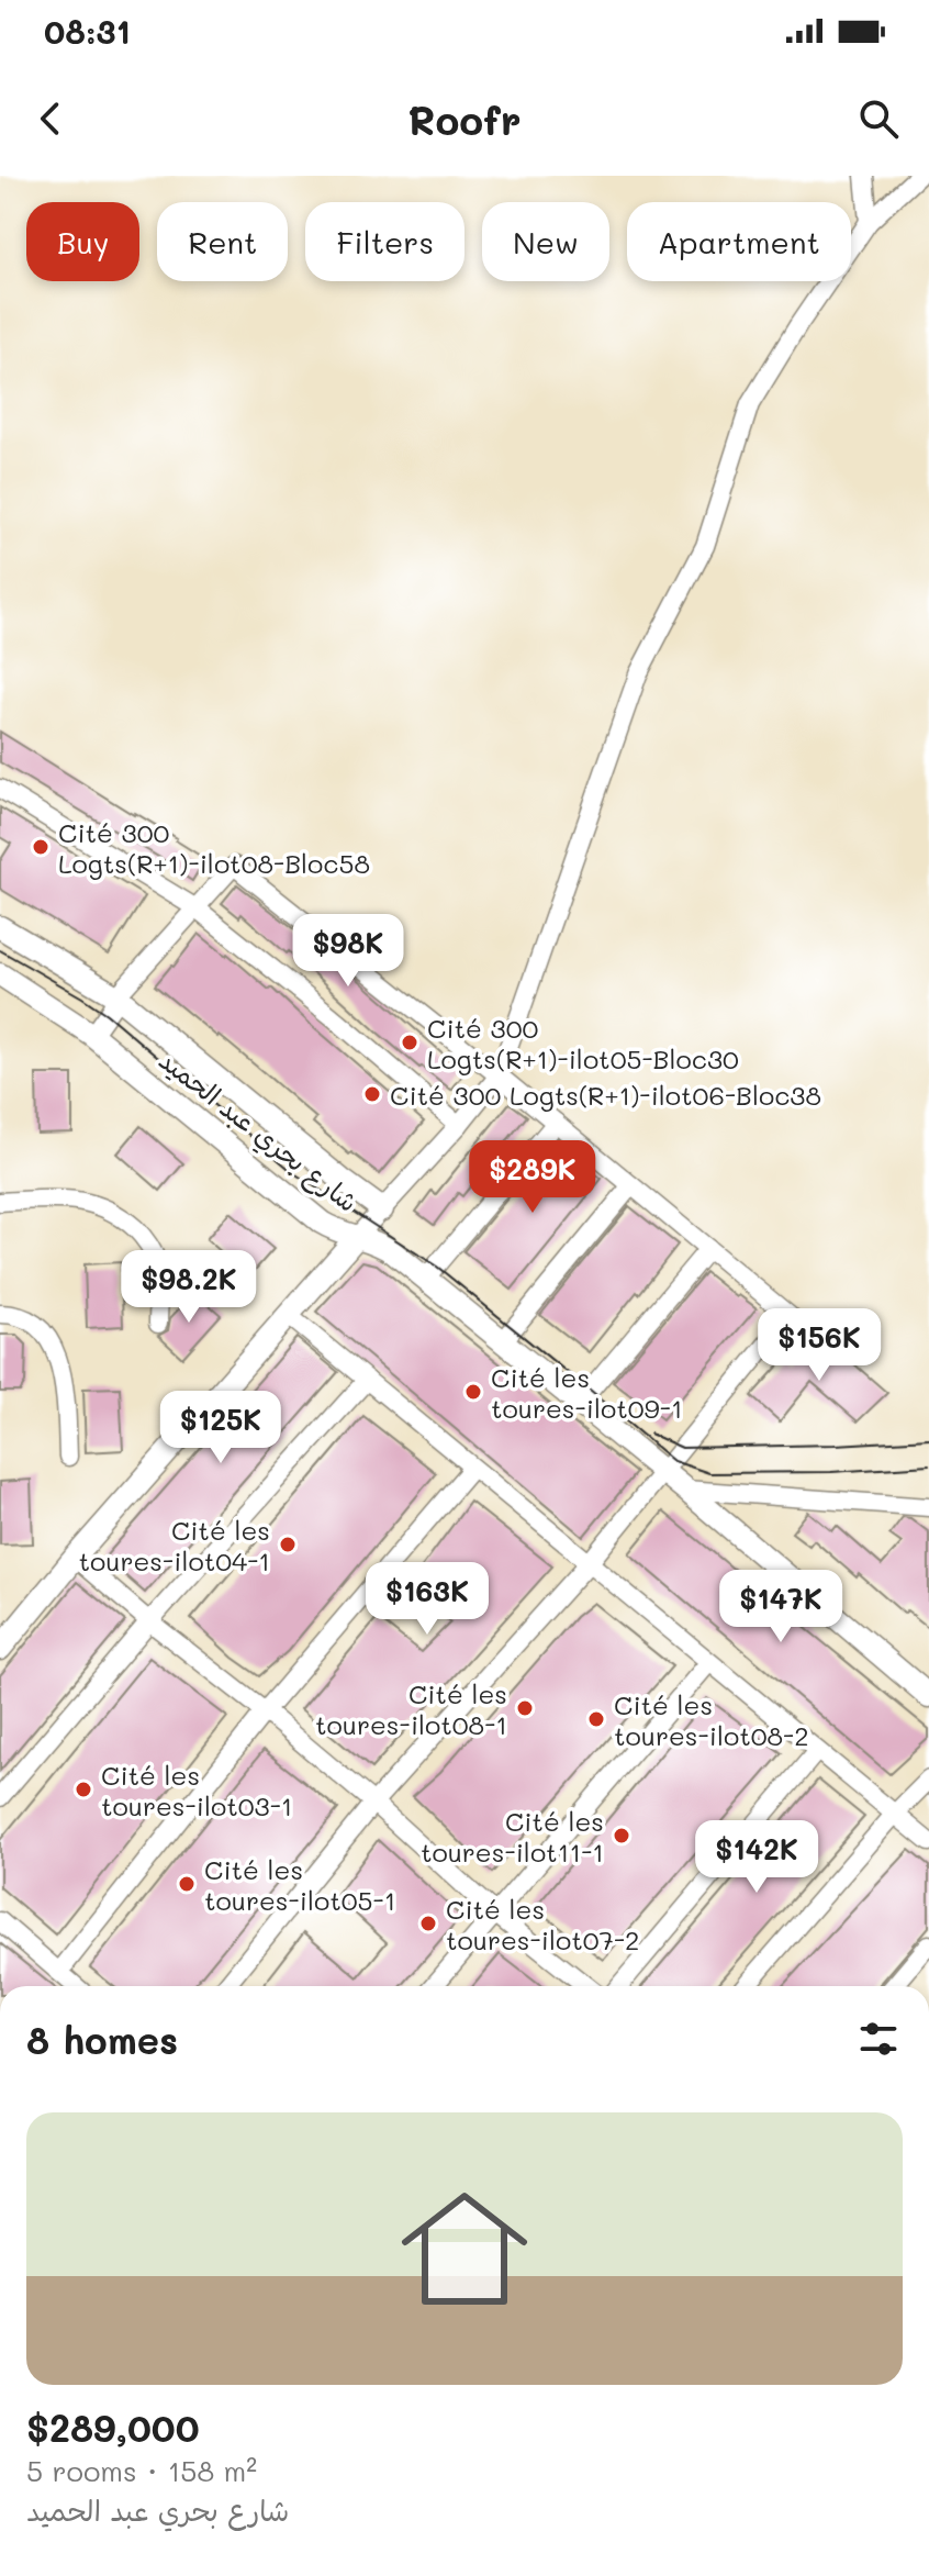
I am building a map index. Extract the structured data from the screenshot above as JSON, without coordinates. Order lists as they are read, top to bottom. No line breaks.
{"streets":{"street":["شارع بحري عبد الحميد"]},"places":["Cité 300 Logts(R+1)-ilot08-Bloc58","Cité 300 Logts(R+1)-ilot05-Bloc30","Cité 300 Logts(R+1)-ilot06-Bloc38","Cité les toures-ilot09-1","Cité les toures-ilot04-1","Cité les toures-ilot08-1","Cité les toures-ilot08-2","Cité les toures-ilot03-1","Cité les toures-ilot11-1","Cité les toures-ilot05-1","Cité les toures-ilot07-2"],"page":{"status":"08:31","header":"Roofr","chip":["Buy","Rent","Filters","New","Apartment"],"price":["$98K","$289K","$98.2K","$156K","$125K","$163K","$147K","$142K"],"heading":"8 homes","list":[{"name":"$289,000","note":"5 rooms · 158 m² · شارع بحري عبد الحميد"}]}}
